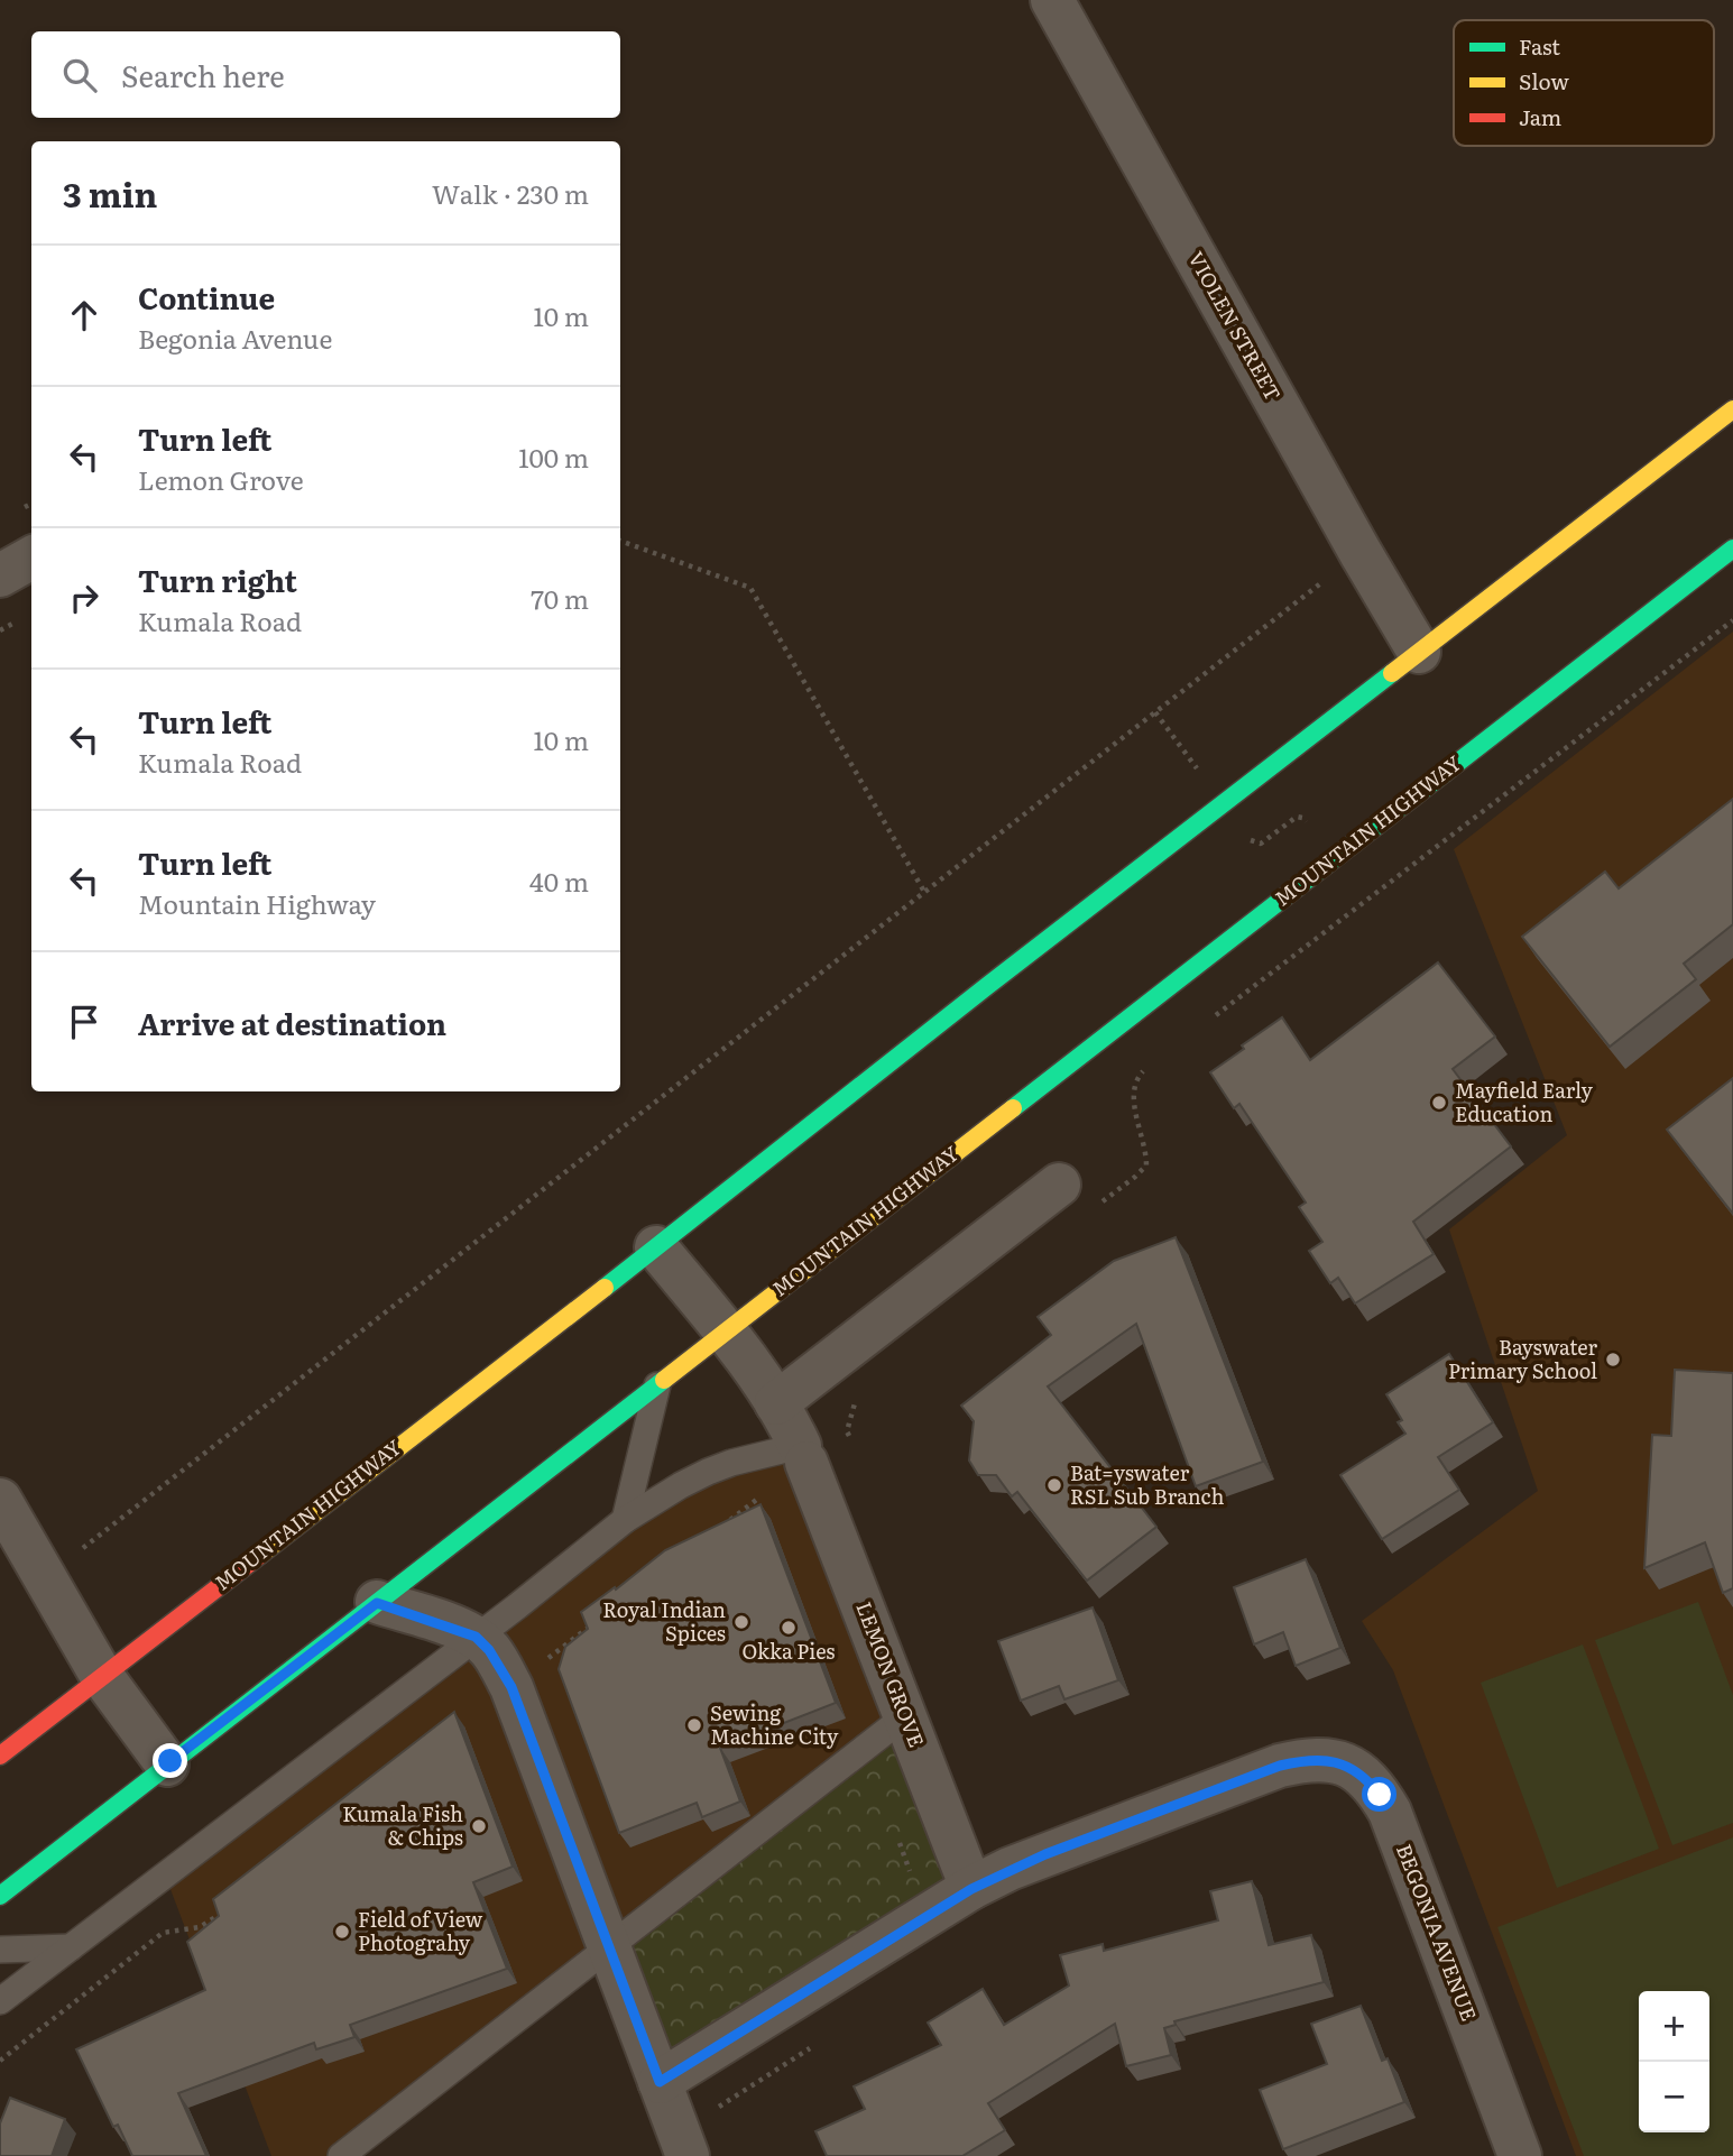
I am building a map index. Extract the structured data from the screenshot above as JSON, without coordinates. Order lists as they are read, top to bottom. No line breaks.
{"streets":{"main road":["MOUNTAIN HIGHWAY"],"street":["VIOLEN STREET","LEMON GROVE","BEGONIA AVENUE"]},"crossings":[["VIOLEN STREET","MOUNTAIN HIGHWAY"],["MOUNTAIN HIGHWAY","LEMON GROVE"],["LEMON GROVE","BEGONIA AVENUE"]],"places":["Mayfield Early Education","Bayswater Primary School","Bat=yswater RSL Sub Branch","Royal Indian Spices","Okka Pies","Sewing Machine City","Kumala Fish & Chips","Field of View Photograhy"],"legend":["Fast","Slow","Jam"],"page":{"search":"Search here","heading":["3 min","Walk · 230 m"],"list":[["Continue","Begonia Avenue","10 m"],["Turn left","Lemon Grove","100 m"],["Turn right","Kumala Road","70 m"],["Turn left","Kumala Road","10 m"],["Turn left","Mountain Highway","40 m"],"Arrive at destination"],"map_buttons":["+","−"]}}
